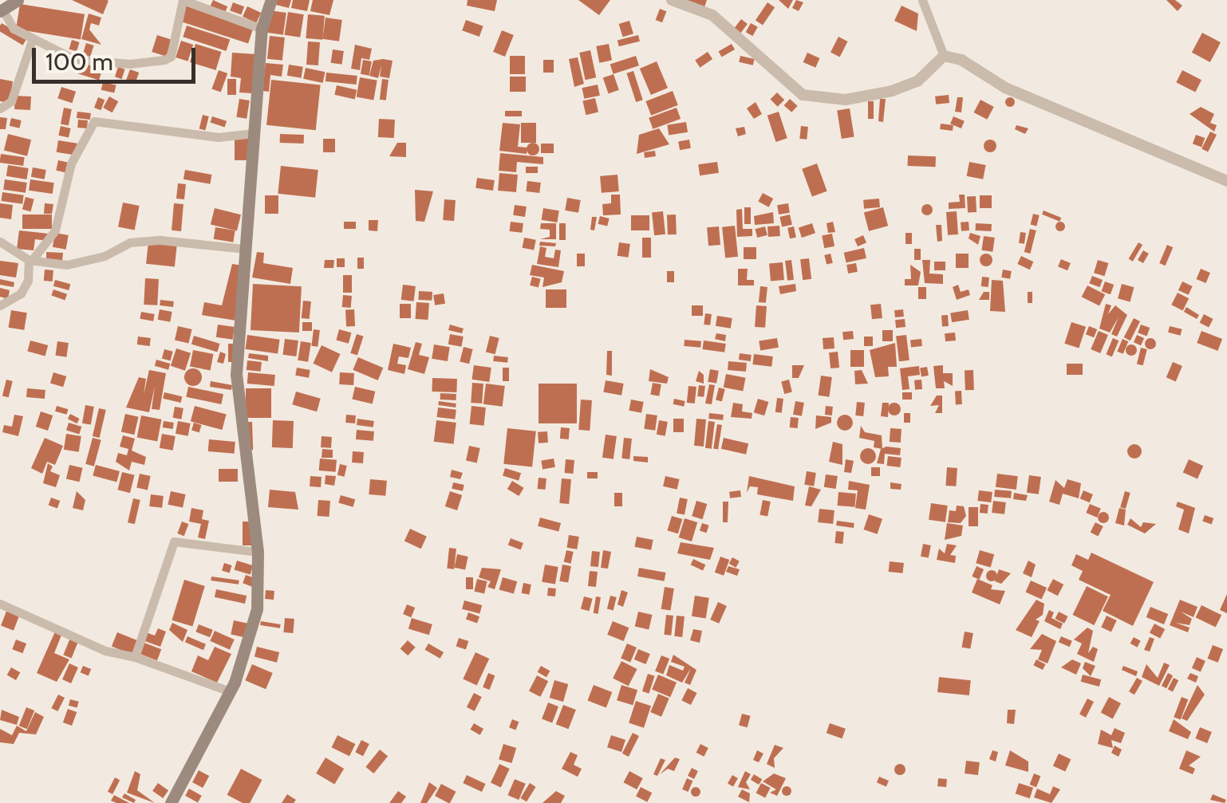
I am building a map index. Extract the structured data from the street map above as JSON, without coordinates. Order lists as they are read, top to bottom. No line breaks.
{"scale_bar":"100 m"}
